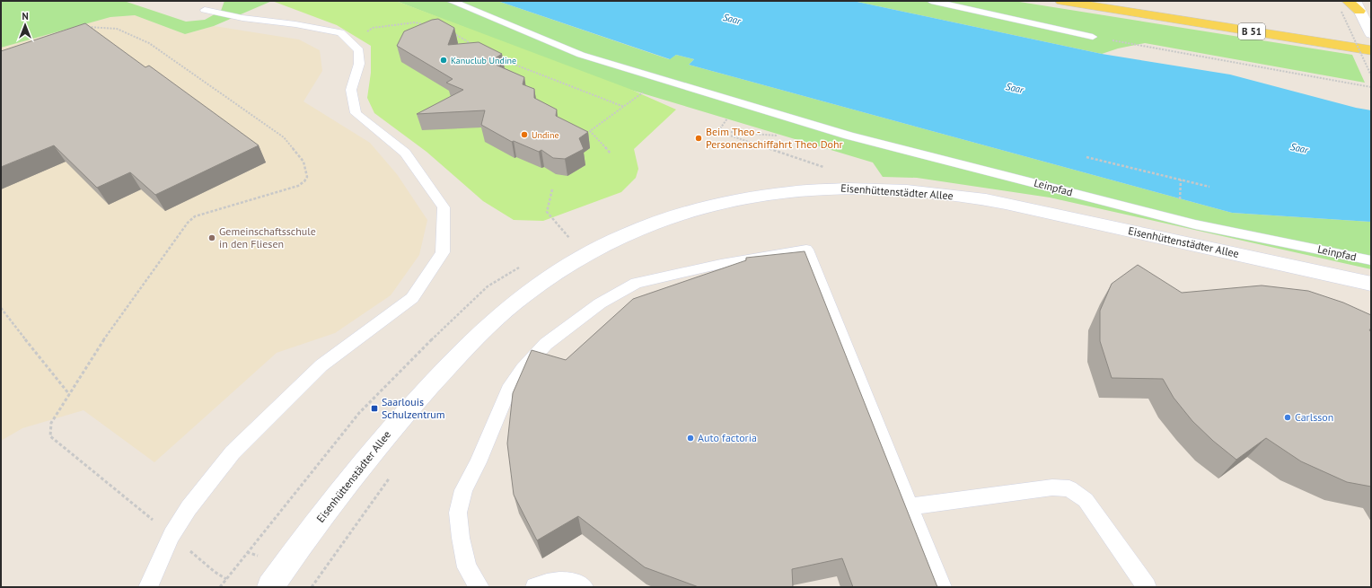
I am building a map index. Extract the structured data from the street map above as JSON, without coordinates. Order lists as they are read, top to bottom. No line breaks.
{"streets":{"main road":["B 51"],"street":["Eisenhüttenstädter Allee"],"lane":["Leinpfad"]},"water":["Saar"],"places":{"other":["Kanuclub Undine","Undine","Beim Theo - Personenschiffahrt Theo Dohr","Gemeinschaftsschule in den Fliesen","Carlsson","Auto factoria"],"transit":["Saarlouis Schulzentrum"]},"north":"top"}
